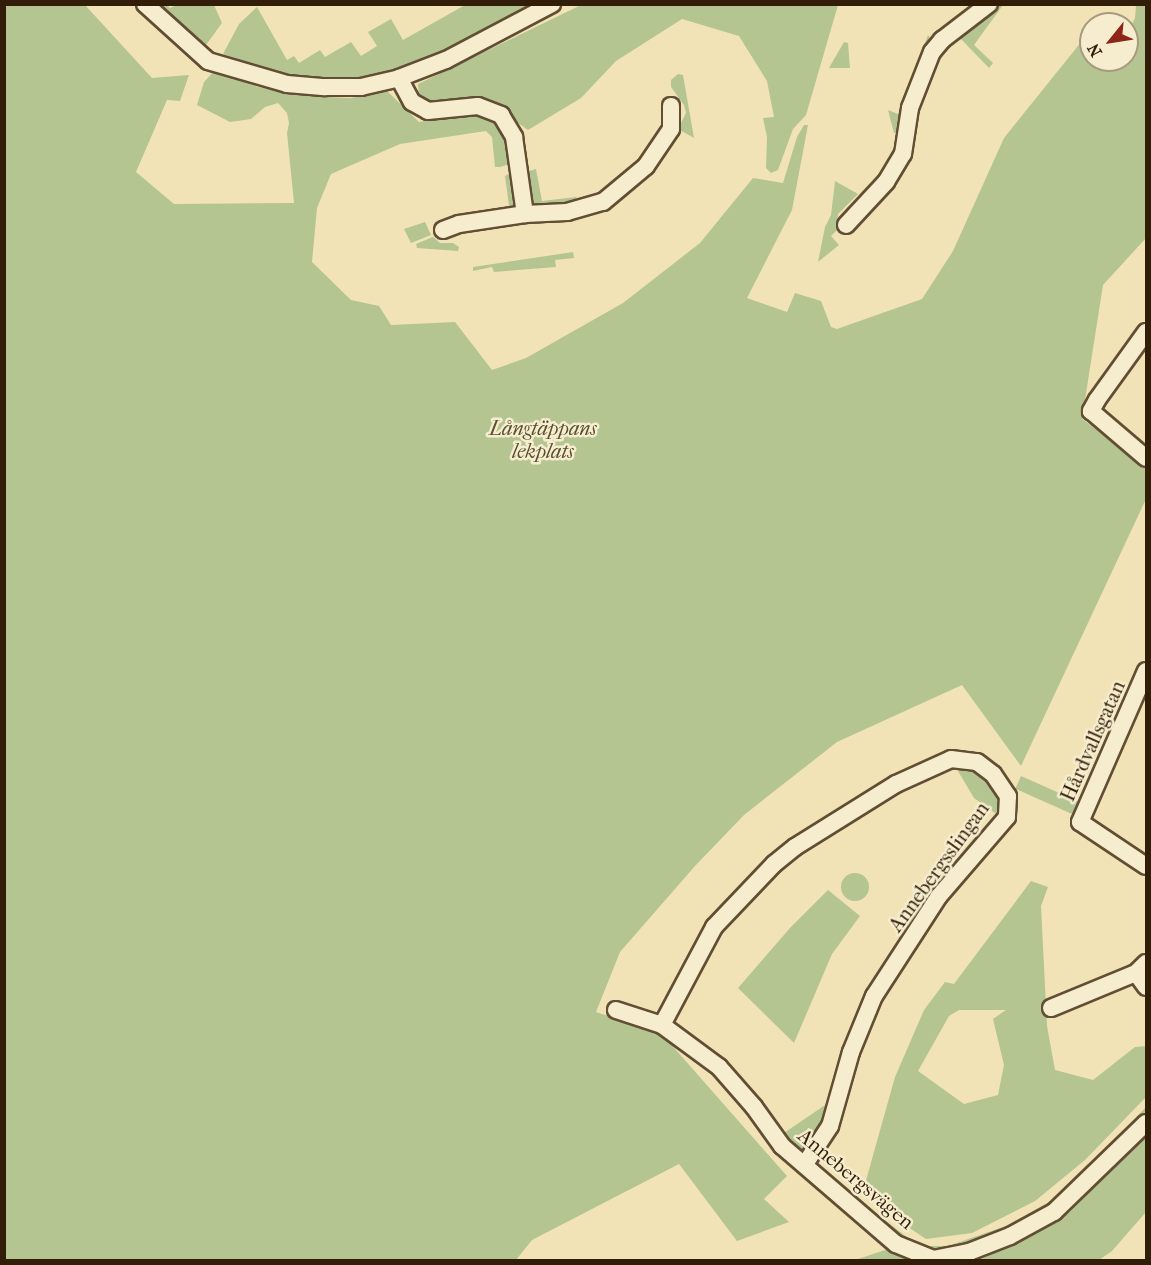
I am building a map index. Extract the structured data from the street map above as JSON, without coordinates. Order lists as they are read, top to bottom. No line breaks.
{"streets":{"street":["Hårdvallsgatan","Annebergsslingan","Annebergsvägen"]},"crossings":[["Annebergsslingan","Annebergsvägen"]],"parks":["Långtäppans lekplats"],"north":"bottom left"}
